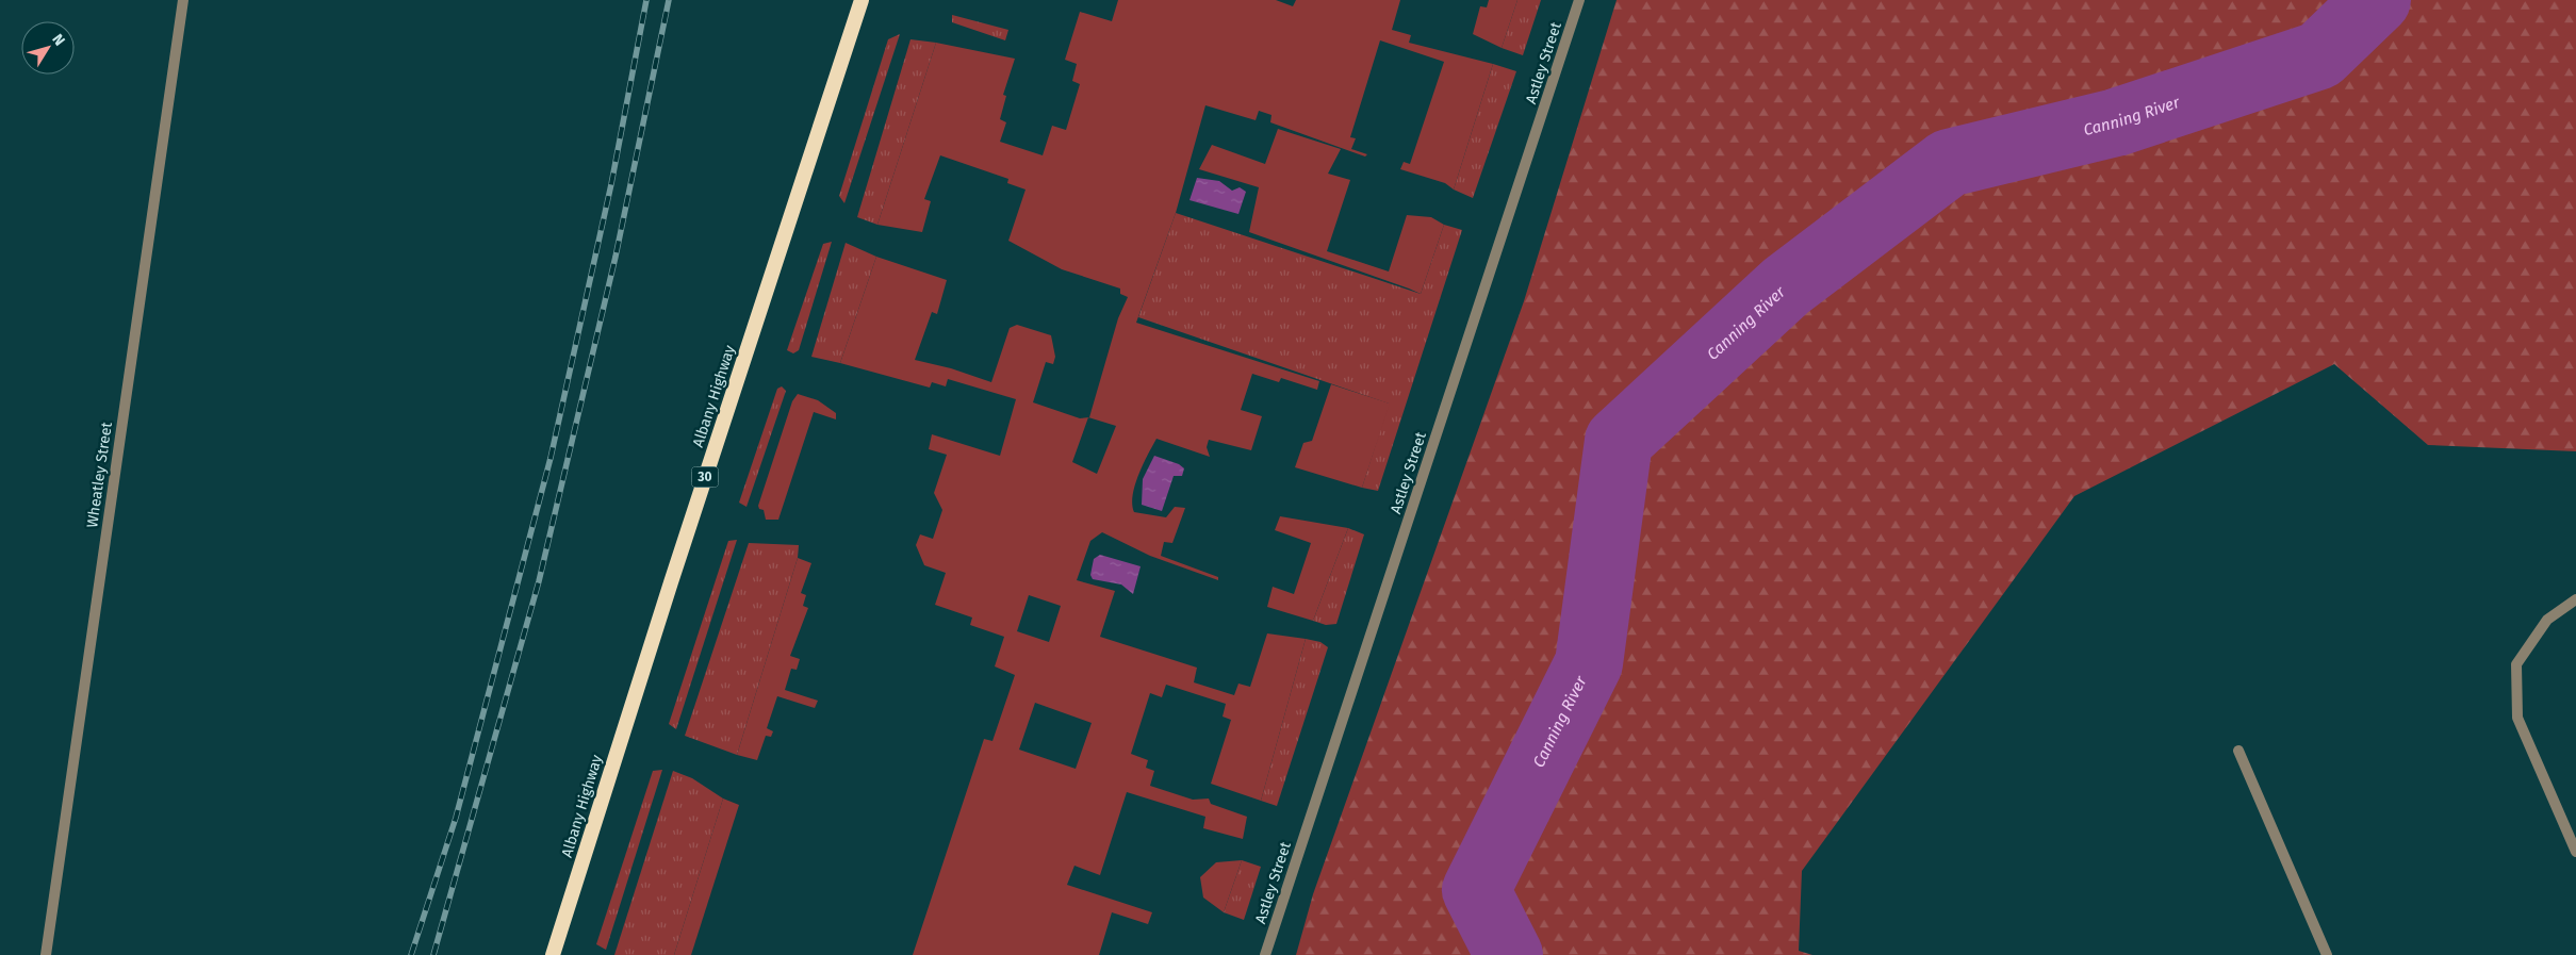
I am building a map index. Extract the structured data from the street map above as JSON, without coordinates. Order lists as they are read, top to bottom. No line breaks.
{"streets":{"highway":["Albany Highway","30"],"street":["Astley Street","Wheatley Street"]},"water":["Canning River"],"north":"top right"}
